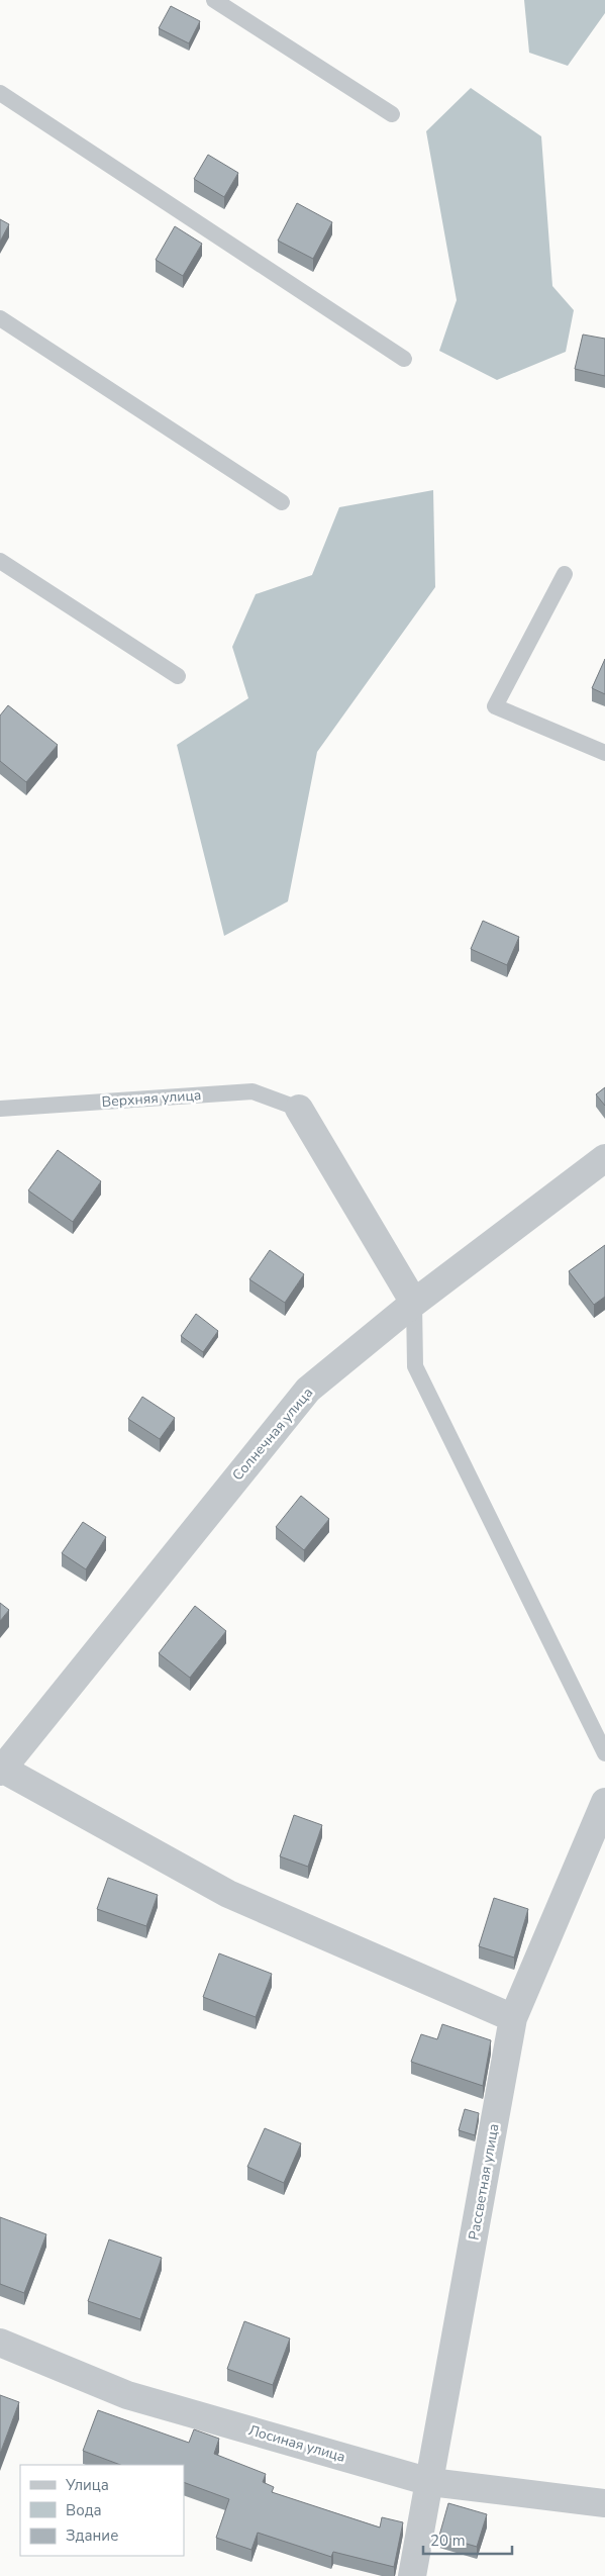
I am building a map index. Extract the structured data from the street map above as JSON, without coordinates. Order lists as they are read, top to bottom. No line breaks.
{"streets":{"street":["Солнечная улица","Рассветная улица","Лосиная улица"],"lane":["Верхняя улица"]},"crossings":[["Рассветная улица","Лосиная улица"]],"legend":["Улица","Вода","Здание"],"scale_bar":"20 m"}
